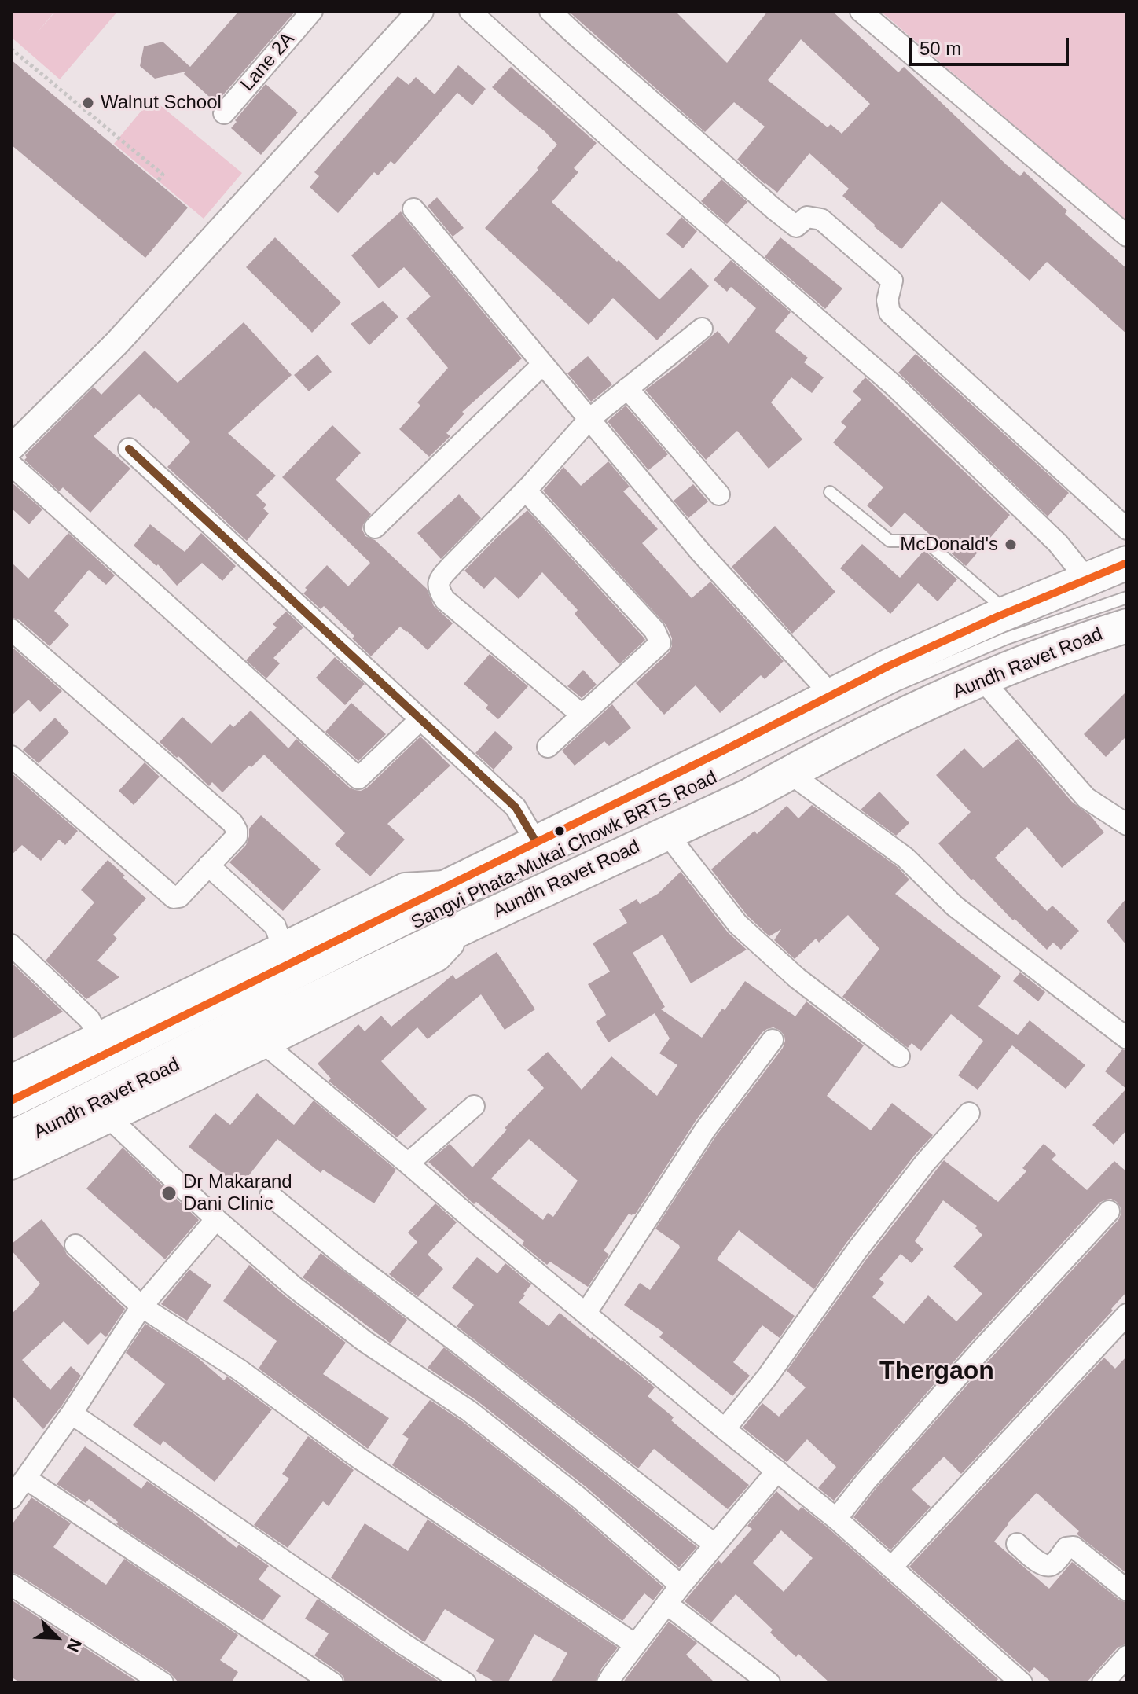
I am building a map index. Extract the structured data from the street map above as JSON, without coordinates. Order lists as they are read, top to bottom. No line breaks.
{"streets":{"main road":["Aundh Ravet Road"],"street":["Lane 2A"],"lane":["Sangvi Phata-Mukai Chowk BRTS Road"]},"crossings":[["Aundh Ravet Road","Sangvi Phata-Mukai Chowk BRTS Road"]],"districts":["Thergaon"],"places":["Walnut School","McDonald's","Dr Makarand Dani Clinic"],"scale_bar":"50 m","north":"bottom right"}
